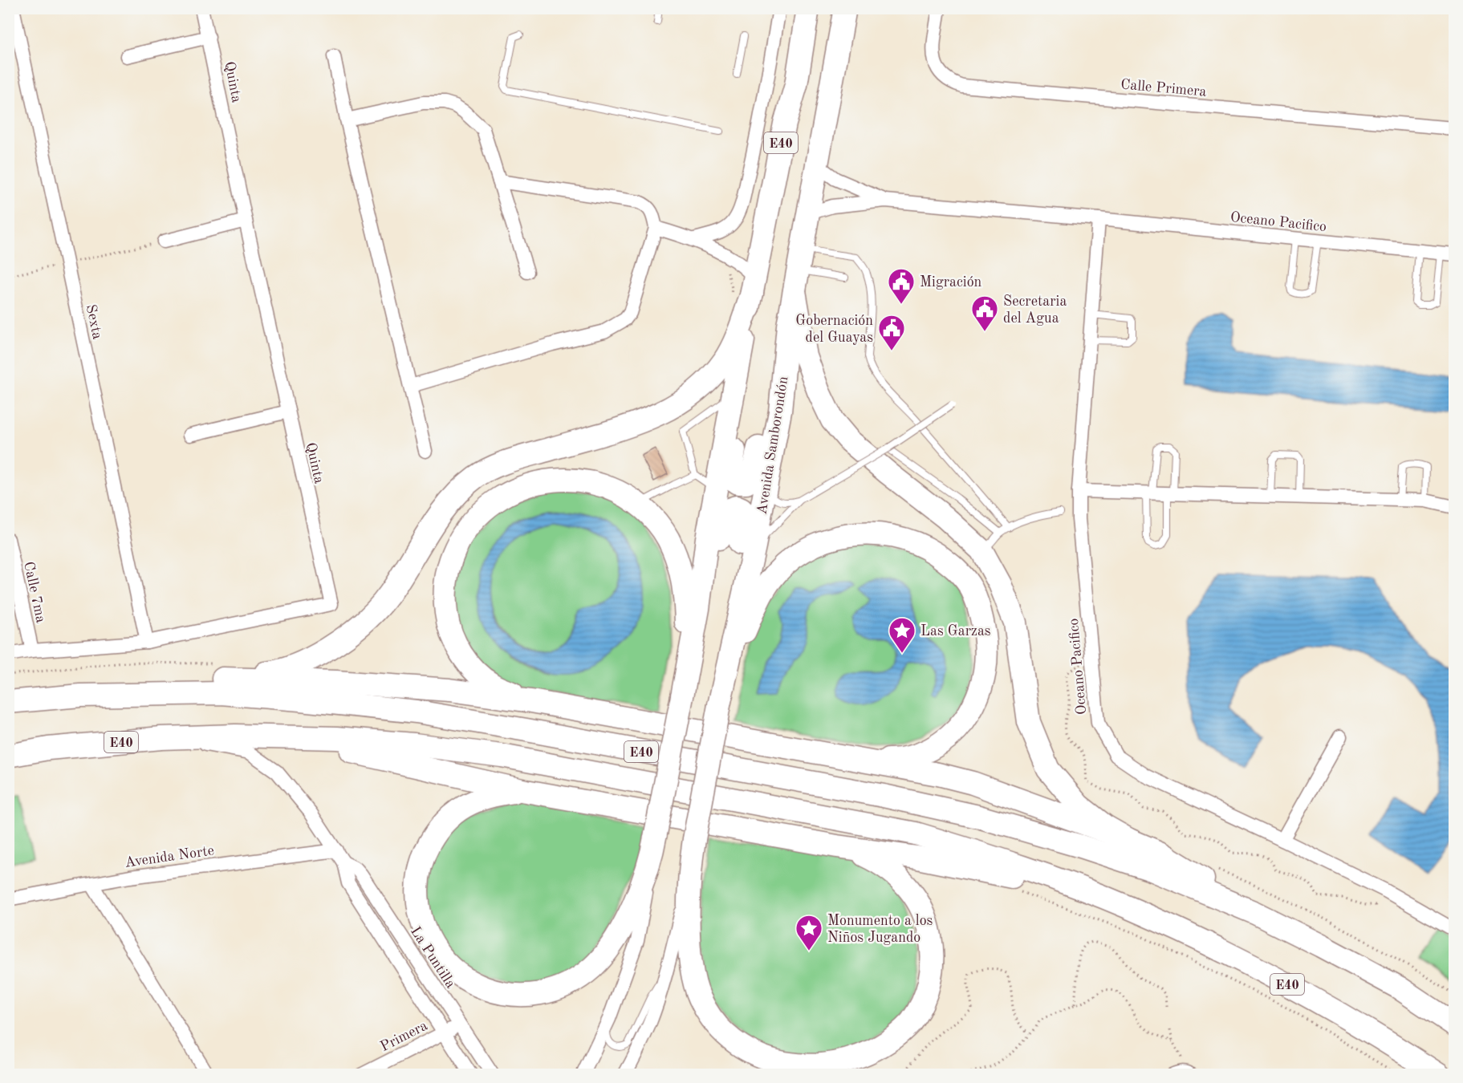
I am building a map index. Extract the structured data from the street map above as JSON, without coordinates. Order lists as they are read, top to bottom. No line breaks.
{"streets":{"highway":["E40","Avenida Samborondón"],"street":["Quinta","Calle Primera","Oceano Pacifico","Sexta","Calle 7ma","Avenida Norte","La Puntilla","Primera"]},"crossings":[["Quinta","Sexta"],["Quinta","Calle 7ma"],["E40","La Puntilla"],["Oceano Pacifico","Avenida Samborondón"],["Avenida Norte","La Puntilla"],["La Puntilla","Primera"]],"places":{"public building":["Migración","Secretaria del Agua","Gobernación del Guayas"],"place":["Las Garzas","Monumento a los Niños Jugando"]}}
